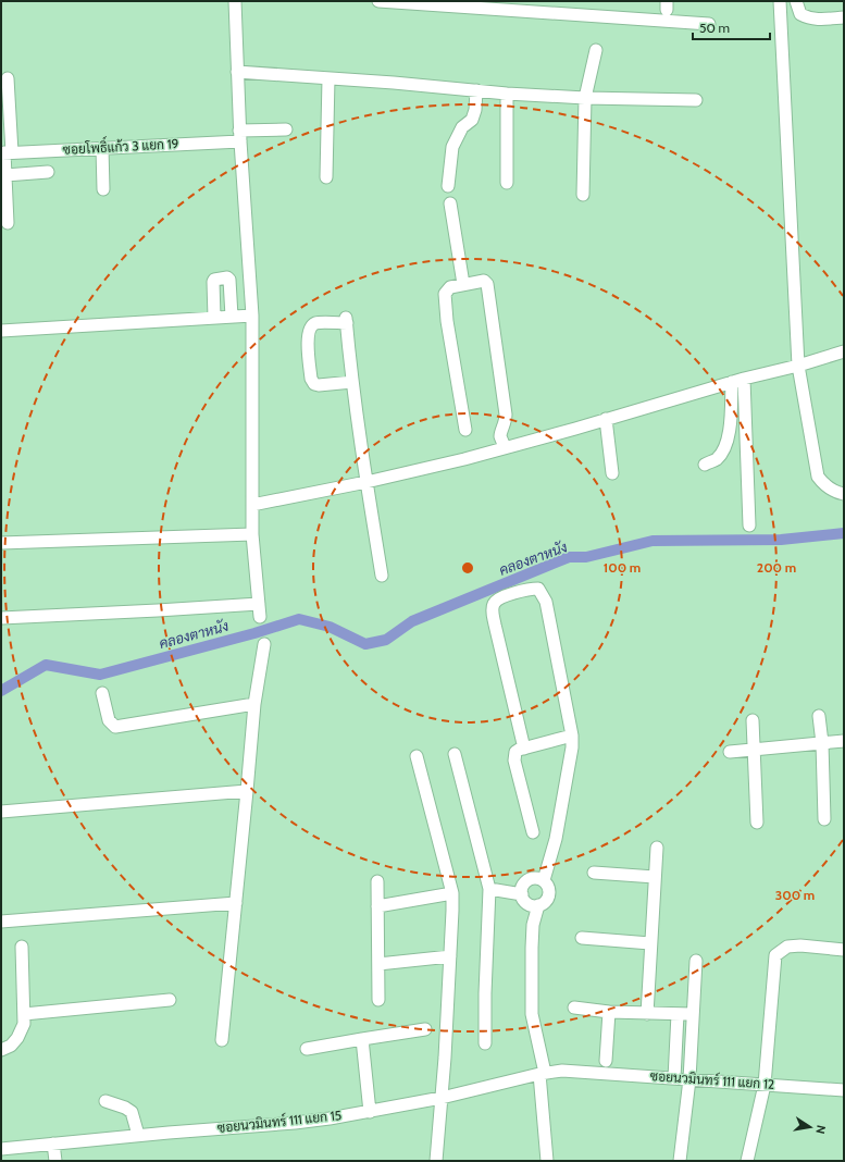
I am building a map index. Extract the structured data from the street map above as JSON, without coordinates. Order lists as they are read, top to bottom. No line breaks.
{"streets":{"street":["ซอยโพธิ์แก้ว 3 แยก 19","ซอยนวมินทร์ 111 แยก 12","ซอยนวมินทร์ 111 แยก 15"]},"crossings":[["ซอยนวมินทร์ 111 แยก 12","ซอยนวมินทร์ 111 แยก 15"]],"water":["คลองตาหนัง"],"scale_bar":"50 m","north":"right","rings":["100 m","200 m","300 m"]}
